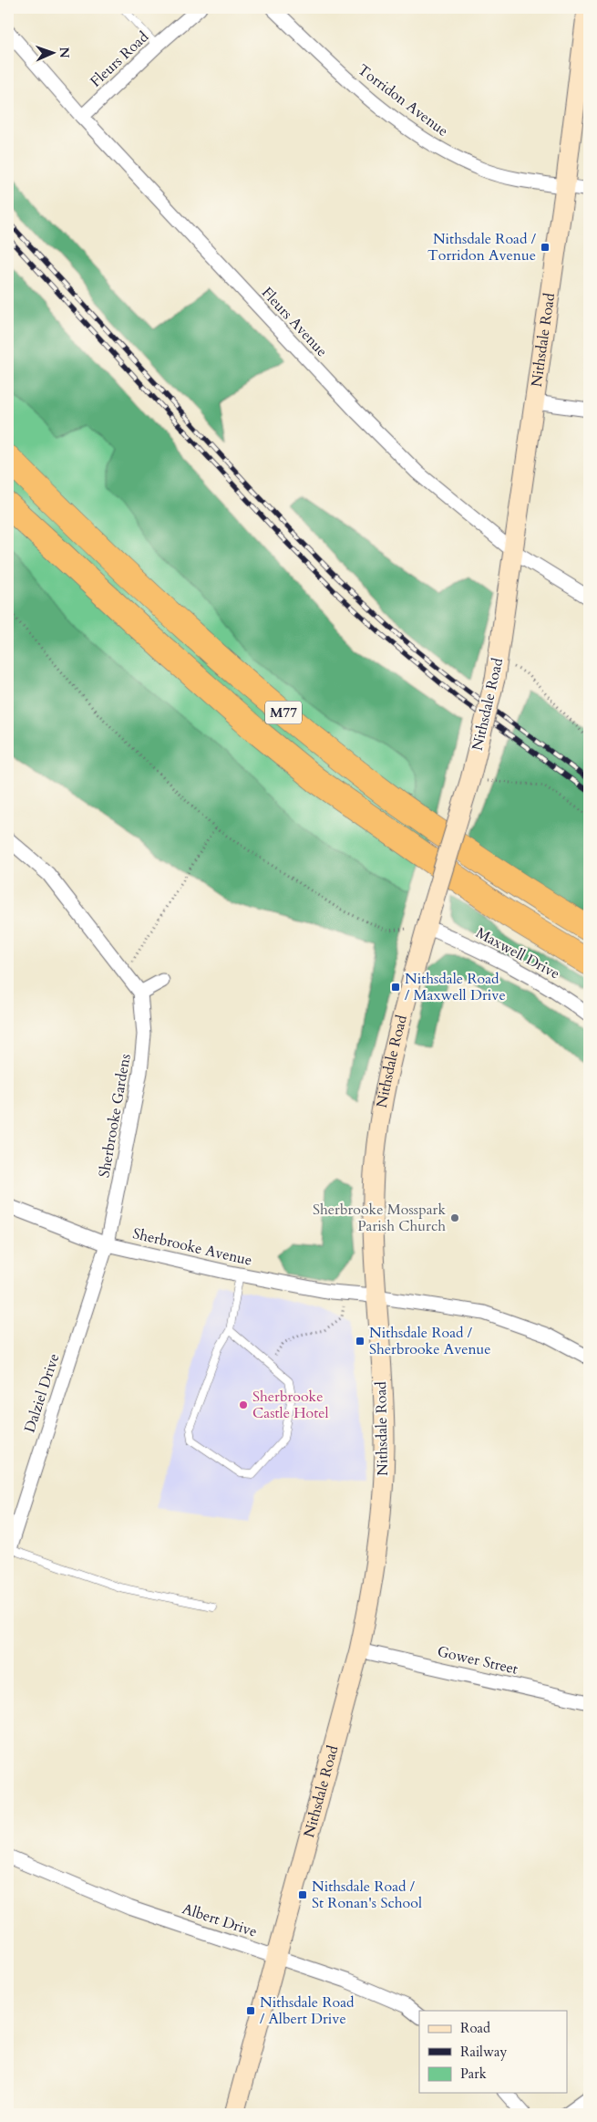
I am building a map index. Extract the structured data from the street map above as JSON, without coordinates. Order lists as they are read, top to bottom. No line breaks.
{"streets":{"highway":["M77"],"street":["Fleurs Road","Torridon Avenue","Fleurs Avenue","Nithsdale Road","Maxwell Drive","Sherbrooke Gardens","Sherbrooke Avenue","Dalziel Drive","Gower Street","Albert Drive"]},"crossings":[["Fleurs Road","Fleurs Avenue"],["Torridon Avenue","Nithsdale Road"],["Fleurs Avenue","Nithsdale Road"],["Nithsdale Road","Maxwell Drive"],["Nithsdale Road","Sherbrooke Avenue"],["Nithsdale Road","Gower Street"],["Nithsdale Road","Albert Drive"],["Sherbrooke Gardens","Sherbrooke Avenue"],["Sherbrooke Gardens","Dalziel Drive"],["Sherbrooke Avenue","Dalziel Drive"]],"places":{"transit":["Nithsdale Road / Torridon Avenue","Nithsdale Road / Maxwell Drive","Nithsdale Road / Sherbrooke Avenue","Nithsdale Road / St Ronan's School","Nithsdale Road / Albert Drive"],"other":["Sherbrooke Mosspark Parish Church","Sherbrooke Castle Hotel"]},"legend":["Road","Railway","Park"],"north":"right"}
